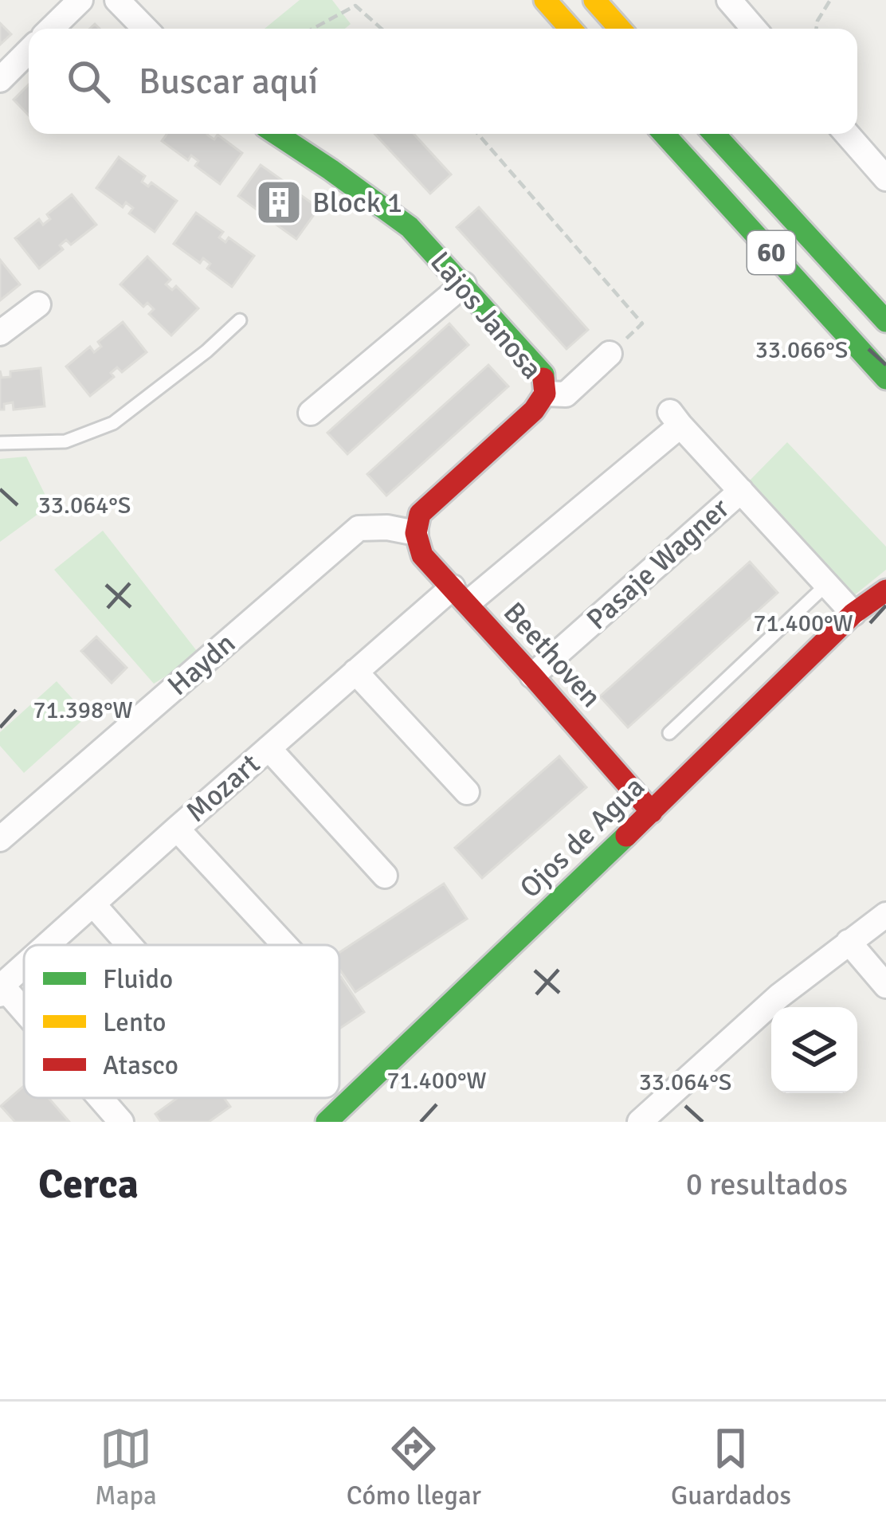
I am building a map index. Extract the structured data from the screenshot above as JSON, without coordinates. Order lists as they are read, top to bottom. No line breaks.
{"streets":{"main road":["60","Lajos Janosa","Beethoven","Ojos de Agua"],"street":["Pasaje Wagner","Haydn","Mozart"]},"crossings":[["Lajos Janosa","Beethoven"],["Lajos Janosa","Haydn"],["Pasaje Wagner","Beethoven"],["Pasaje Wagner","Mozart"],["Beethoven","Haydn"],["Beethoven","Mozart"],["Beethoven","Ojos de Agua"]],"places":{"building":["Block 1"]},"legend":["Fluido","Lento","Atasco"],"page":{"search":"Buscar aquí","heading":["Cerca","0 resultados"],"nav":["Mapa","Cómo llegar","Guardados"]},"coordinates":["33.066°S","33.064°S","71.400°W","71.398°W"]}
